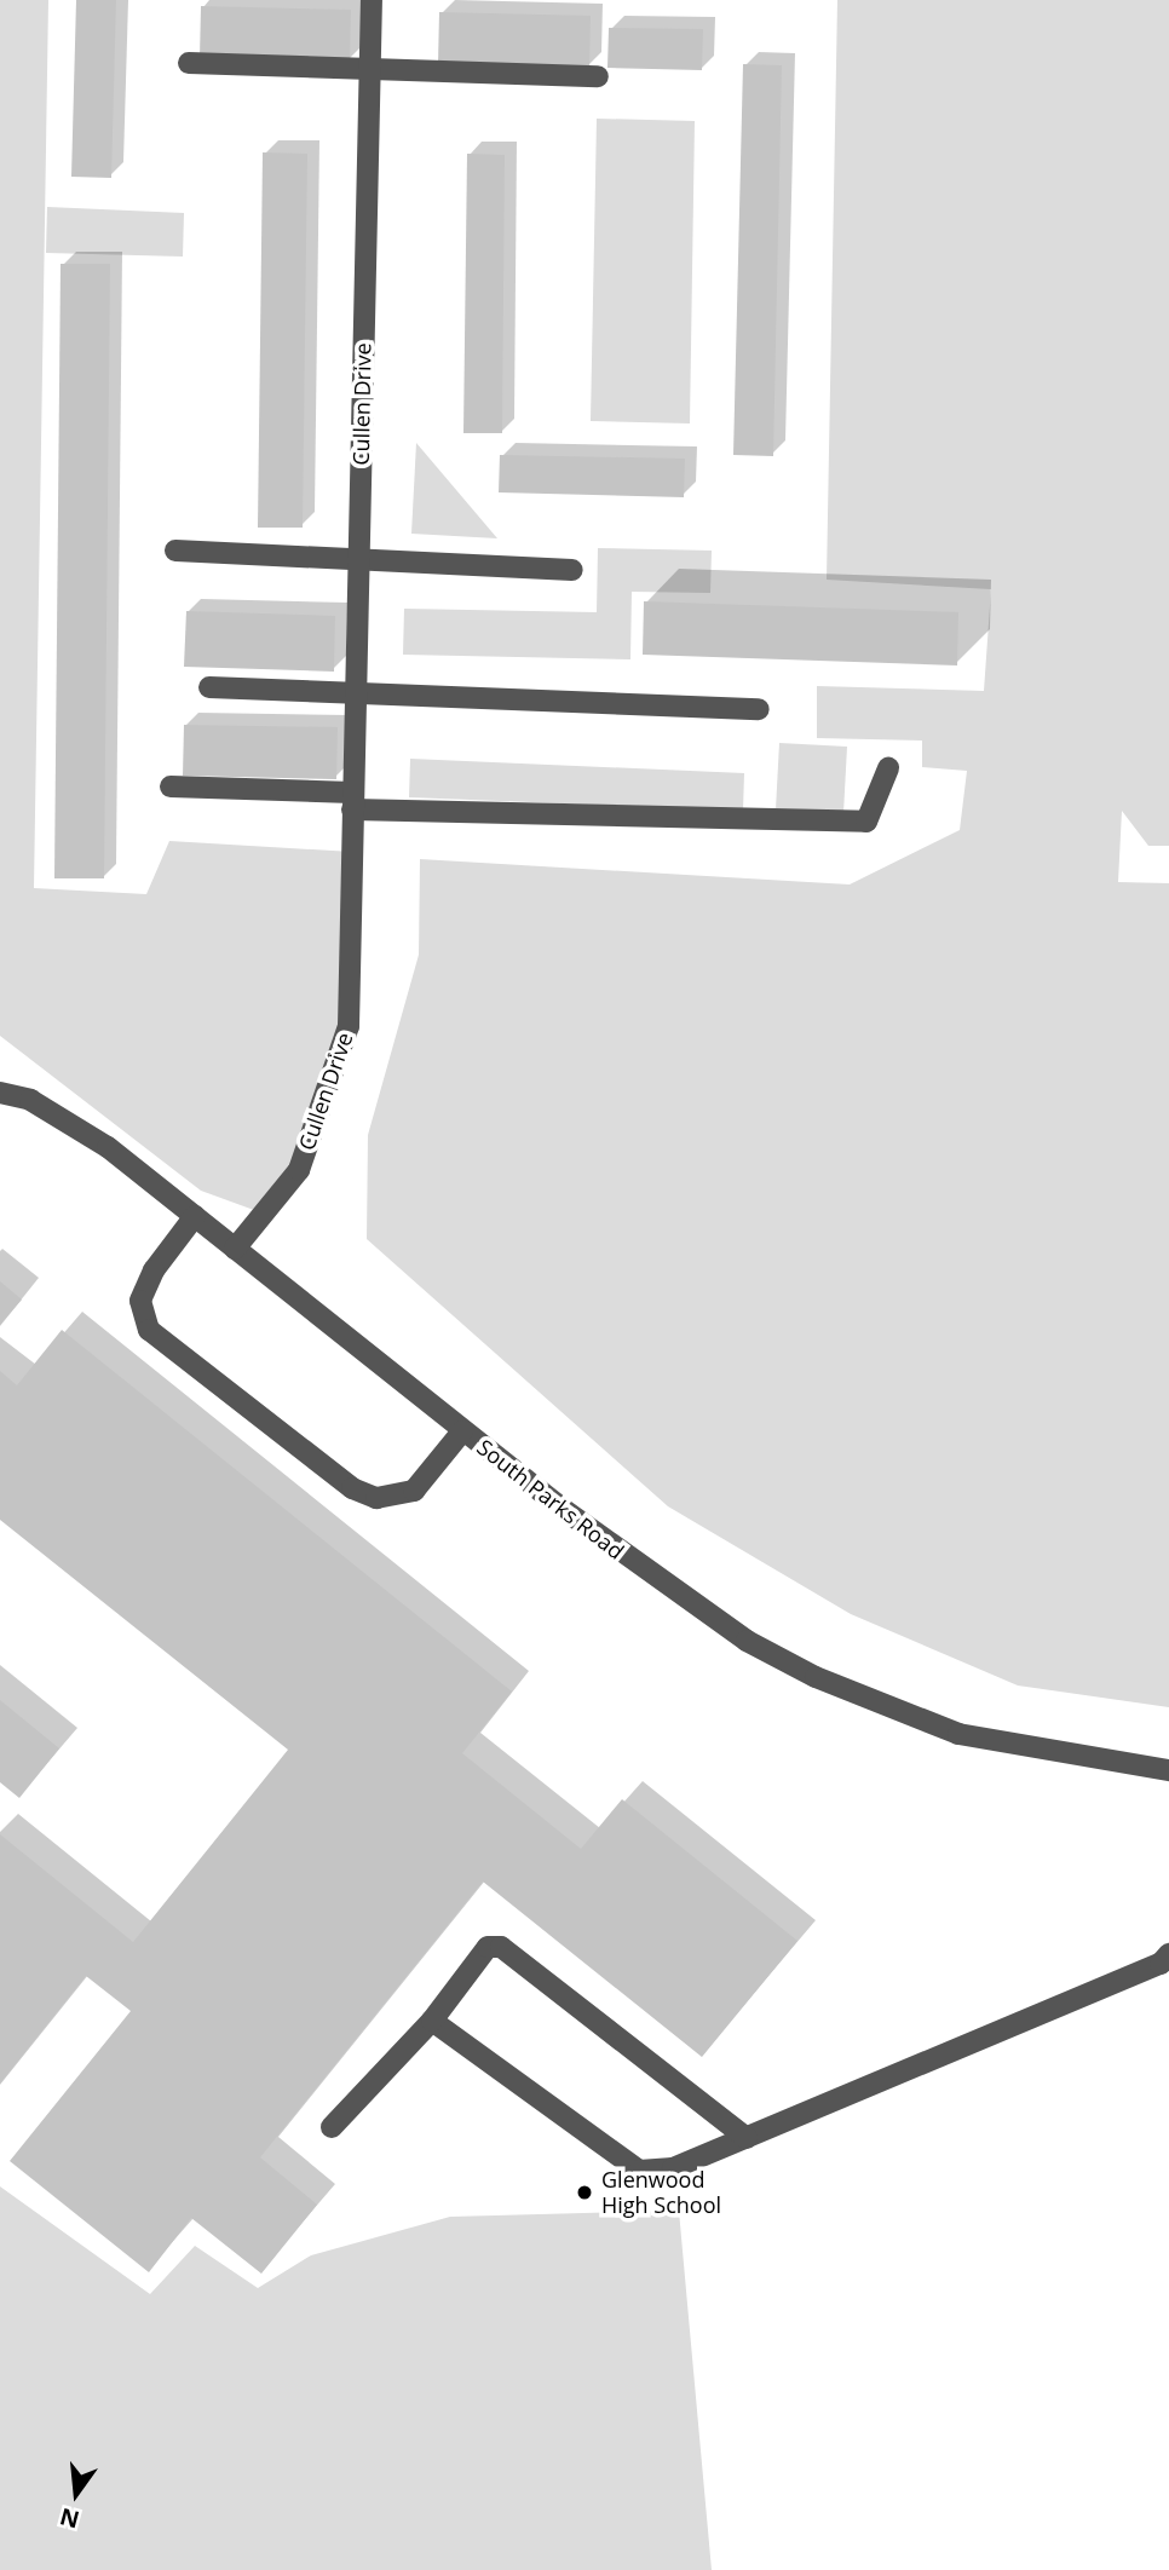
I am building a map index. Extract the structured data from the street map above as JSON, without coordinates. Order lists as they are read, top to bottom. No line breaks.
{"streets":{"street":["Cullen Drive","South Parks Road"]},"crossings":[["Cullen Drive","South Parks Road"]],"places":["Glenwood High School"],"north":"bottom"}
